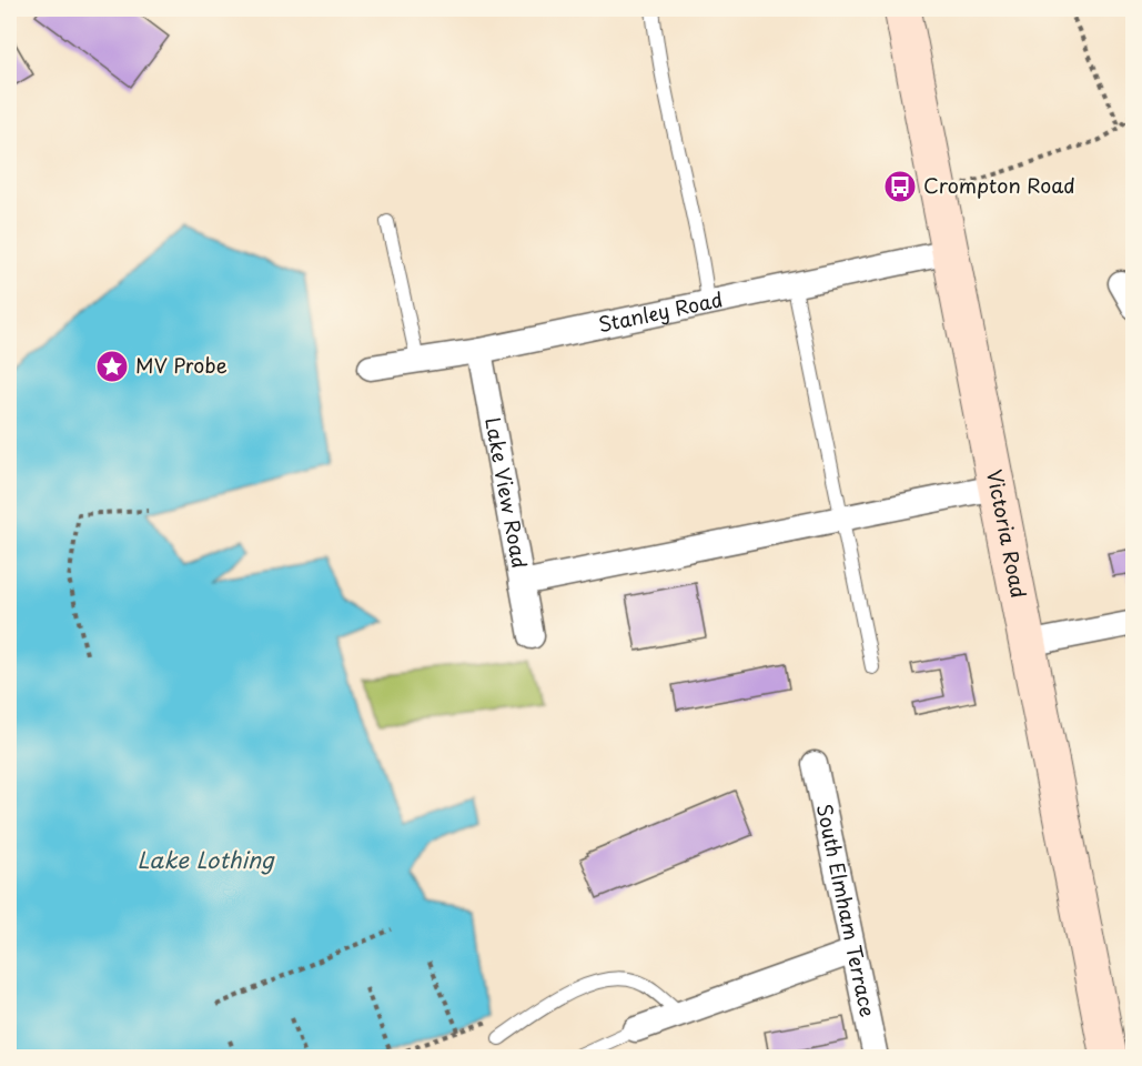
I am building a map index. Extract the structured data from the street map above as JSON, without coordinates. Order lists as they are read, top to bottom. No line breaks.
{"streets":{"main road":["Victoria Road"],"street":["Stanley Road","Lake View Road","South Elmham Terrace"]},"crossings":[["Stanley Road","Lake View Road"],["Stanley Road","Victoria Road"]],"water":["Lake Lothing"],"places":{"bus stop":["Crompton Road"],"place":["MV Probe"]}}
